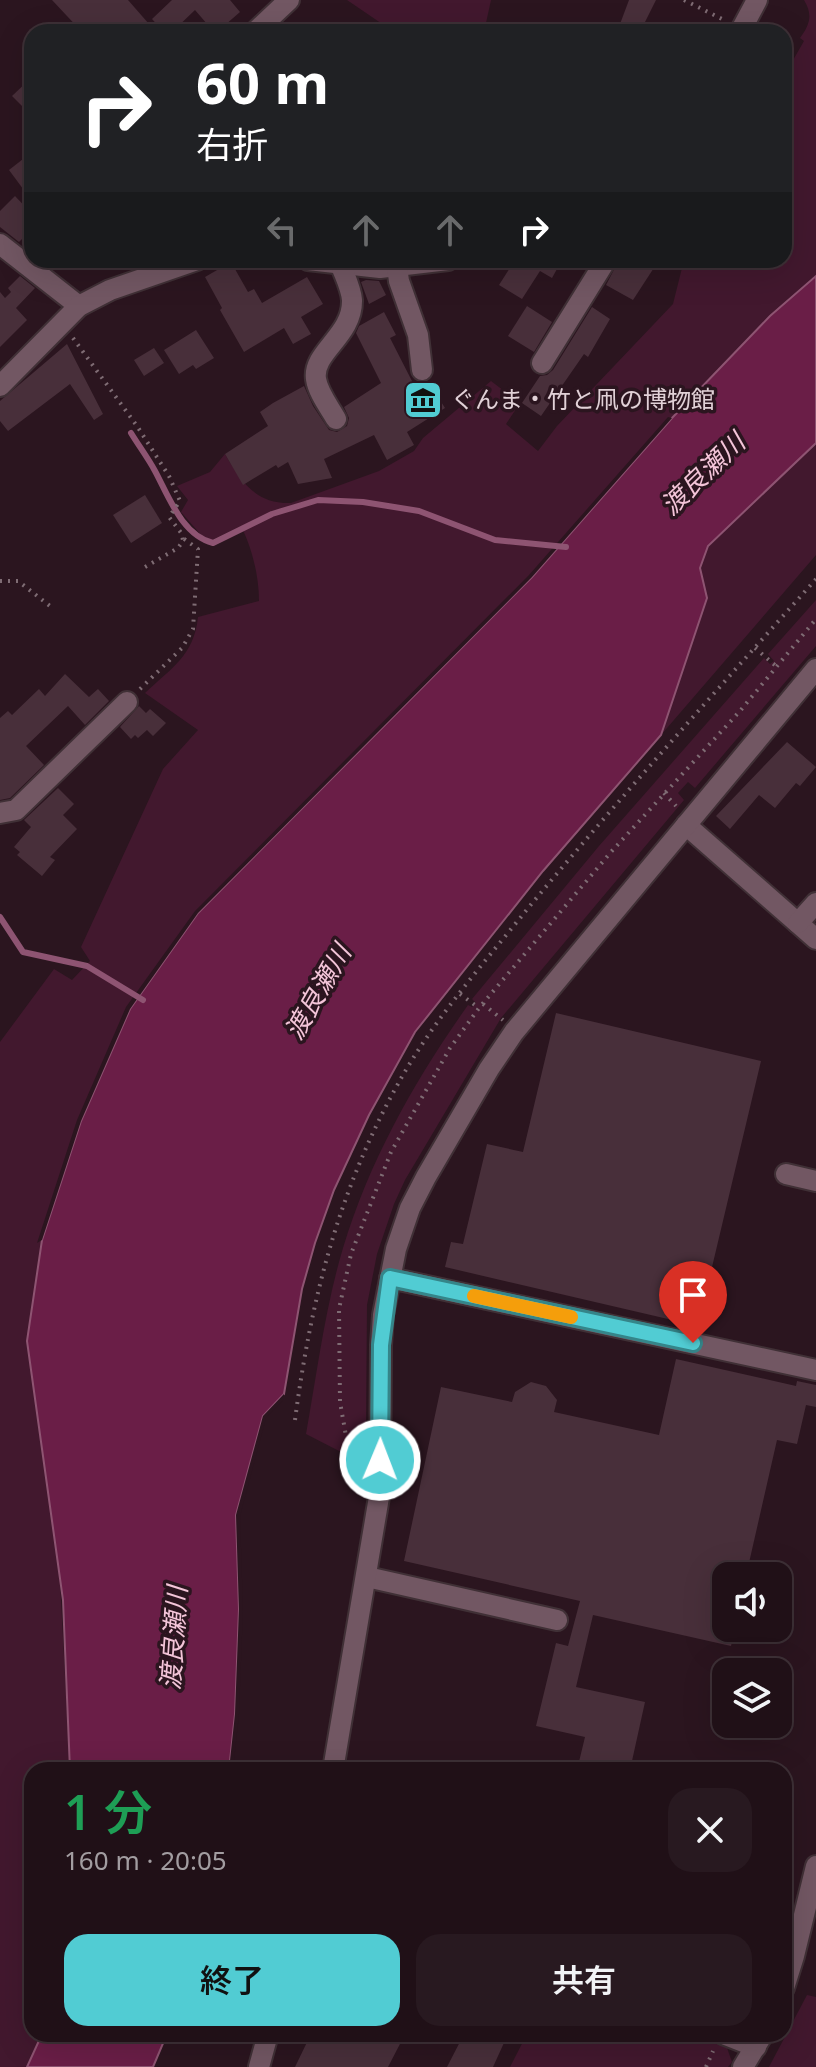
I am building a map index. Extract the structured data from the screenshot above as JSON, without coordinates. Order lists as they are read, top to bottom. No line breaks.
{"water":["渡良瀬川"],"places":{"museum":["ぐんま・竹と凧の博物館"]},"page":{"turn":["60 m","右折"],"heading":["1 分","160 m · 20:05"],"buttons":["終了","共有"]}}
